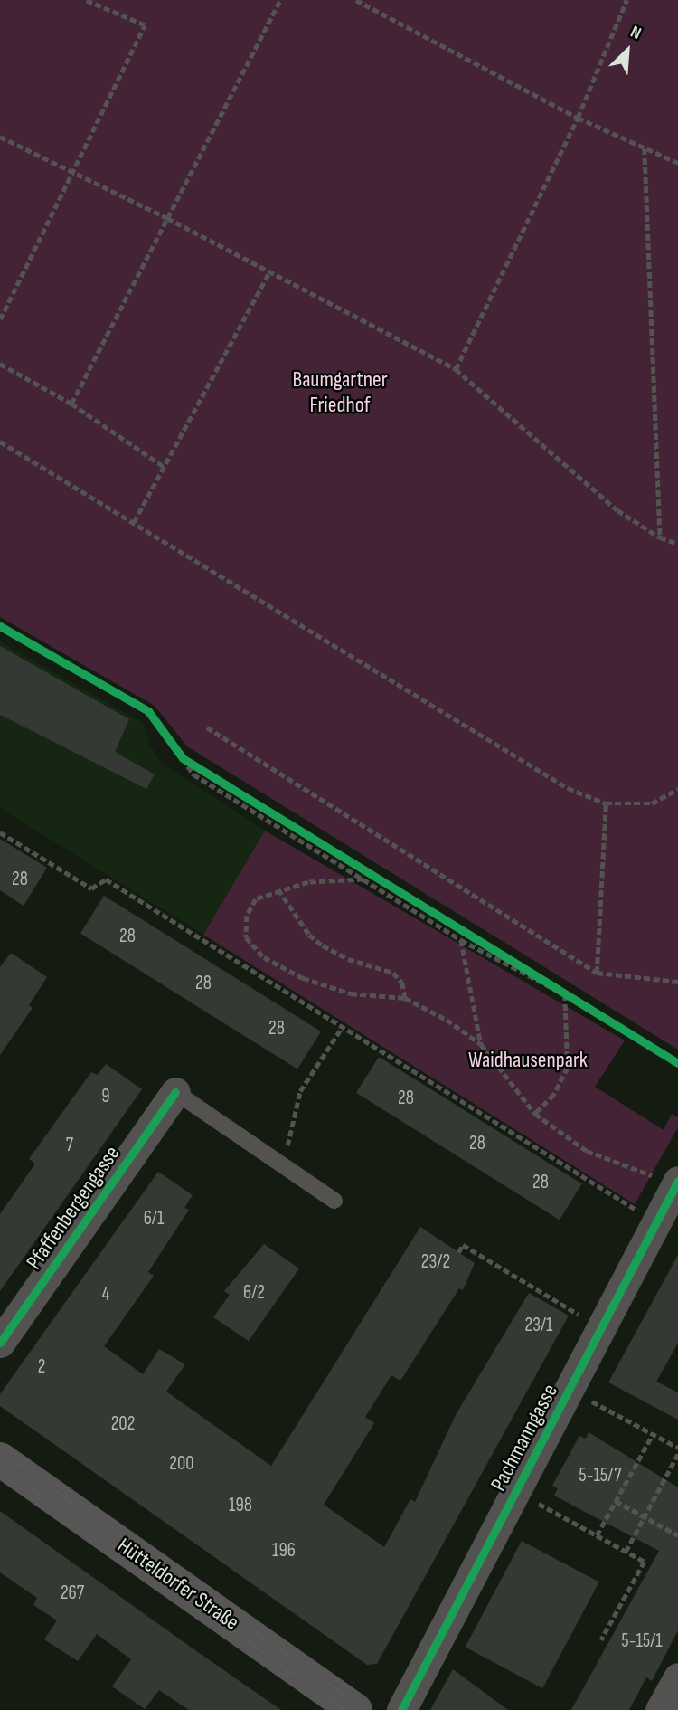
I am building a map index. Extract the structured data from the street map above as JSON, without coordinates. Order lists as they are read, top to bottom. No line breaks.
{"streets":{"main road":["Hütteldorfer Straße"],"street":["Pfaffenbergengasse","Pachmanngasse"]},"parks":["Baumgartner Friedhof","Waidhausenpark"],"house_numbers":["28","28","28","28","9","28","28","7","28","6/1","23/2","6/2","4","23/1","2","202","200","5-15/7","198","196","267","5-15/1"],"north":"top right"}
